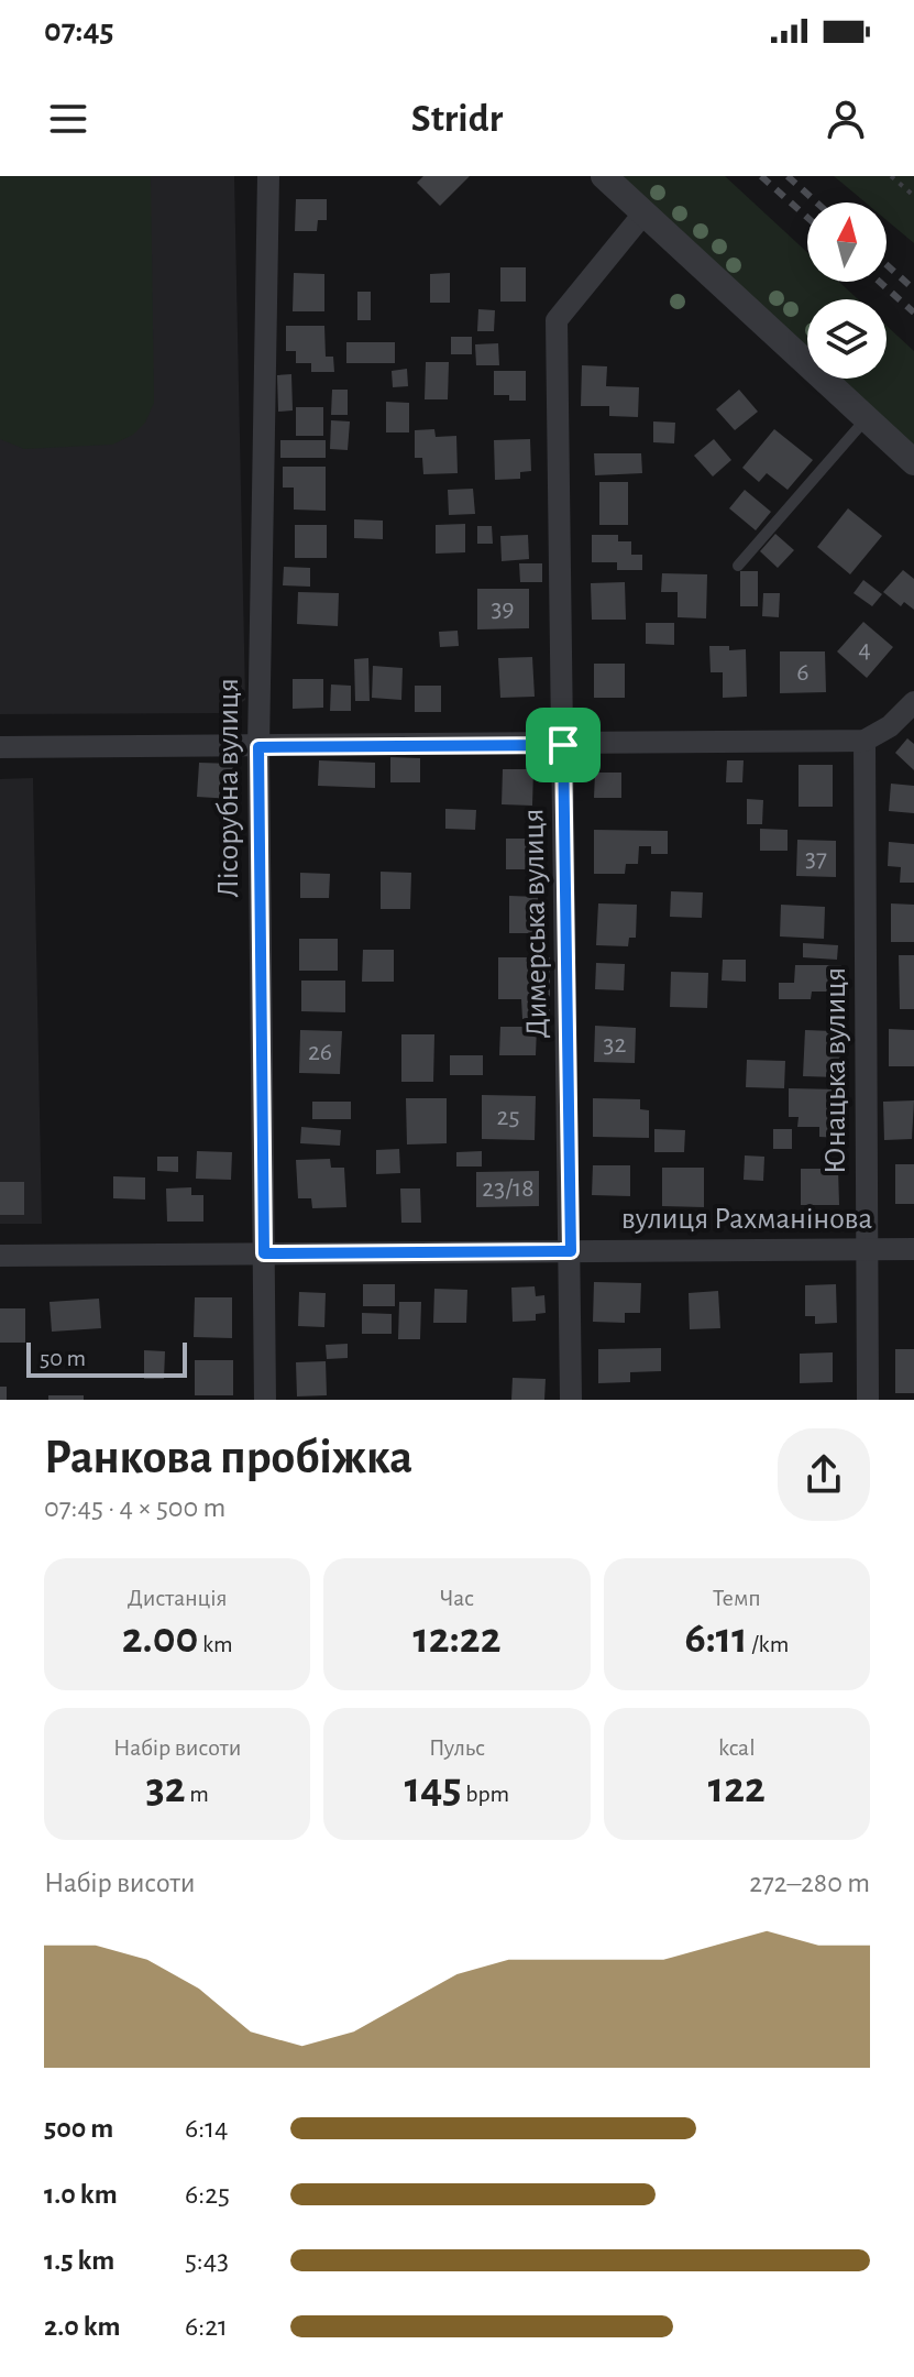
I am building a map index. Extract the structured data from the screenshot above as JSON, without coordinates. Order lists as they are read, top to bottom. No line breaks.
{"streets":{"street":["Лісорубна вулиця","Димерська вулиця","Юнацька вулиця","вулиця Рахманінова"]},"crossings":[["Лісорубна вулиця","вулиця Рахманінова"],["Димерська вулиця","вулиця Рахманінова"],["Юнацька вулиця","вулиця Рахманінова"]],"house_numbers":["39","4","6","37","32","26","25","23/18"],"scale_bar":"50 m","north":"top","page":{"status":"07:45","header":"Stridr","scale":"50 m","heading":["Ранкова пробіжка","07:45 · 4 × 500 m"],"stats":[["Дистанція","2.00 km"],["Час","12:22"],["Темп","6:11 /km"],["Набір висоти","32 m"],["Пульс","145 bpm"],["kcal","122"]],"chart":["Набір висоти","272–280 m"],"list":[{"name":"500 m","note":"6:14"},{"name":"1.0 km","note":"6:25"},{"name":"1.5 km","note":"5:43"},{"name":"2.0 km","note":"6:21"}]}}
